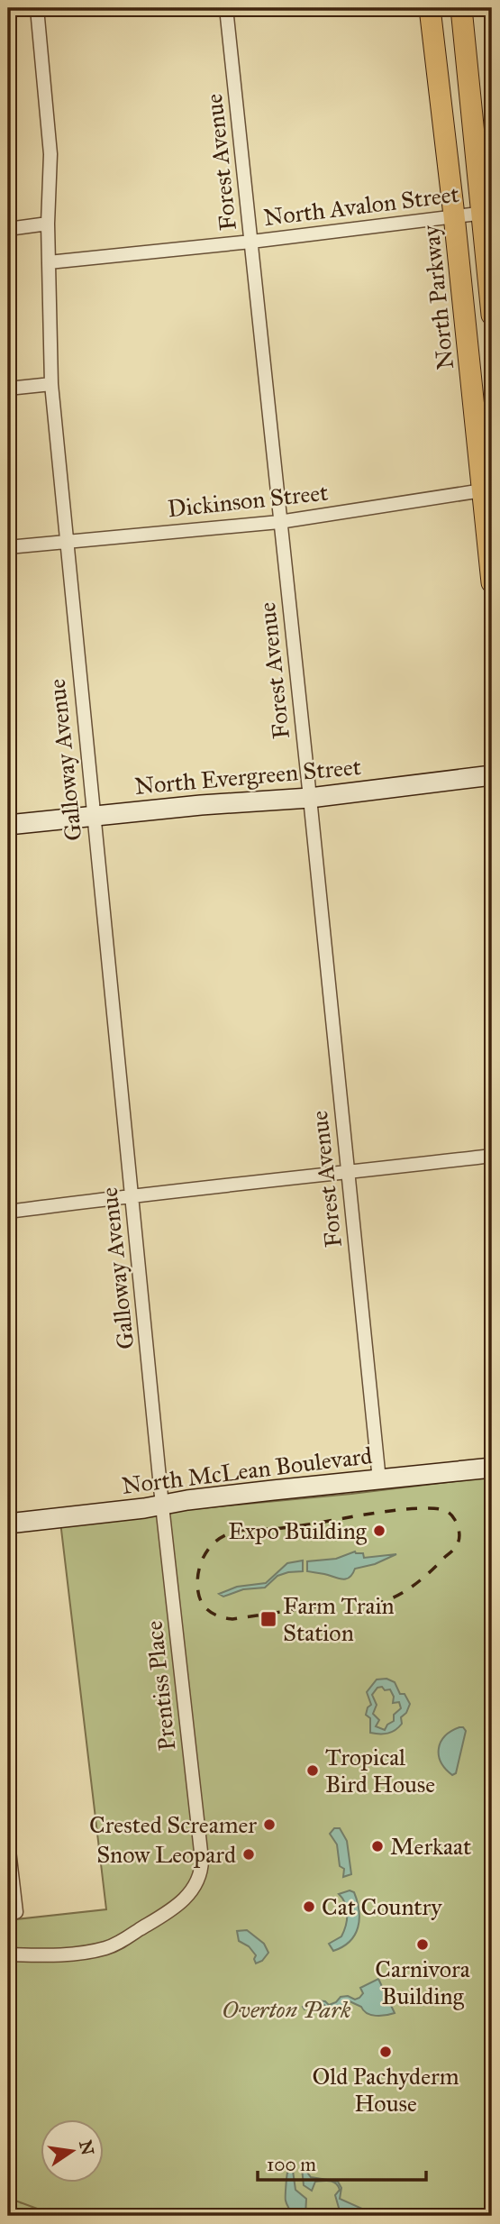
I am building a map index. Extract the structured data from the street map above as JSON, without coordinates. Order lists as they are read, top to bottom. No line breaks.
{"streets":{"main road":["North Parkway"],"street":["Forest Avenue","North Avalon Street","Dickinson Street","Galloway Avenue","North Evergreen Street","North McLean Boulevard","Prentiss Place"]},"crossings":[["Forest Avenue","North Avalon Street"],["Forest Avenue","Dickinson Street"],["Forest Avenue","North Evergreen Street"],["Forest Avenue","North McLean Boulevard"],["North Avalon Street","North Parkway"],["North Avalon Street","Galloway Avenue"],["North Parkway","Dickinson Street"],["Dickinson Street","Galloway Avenue"],["Galloway Avenue","North Evergreen Street"],["Galloway Avenue","North McLean Boulevard"],["Galloway Avenue","Prentiss Place"],["North McLean Boulevard","Prentiss Place"]],"parks":["Overton Park"],"places":{"other":["Expo Building","Tropical Bird House","Crested Screamer","Merkaat","Snow Leopard","Cat Country","Carnivora Building","Old Pachyderm House"],"transit":["Farm Train Station"]},"scale_bar":"100 m","north":"right"}
